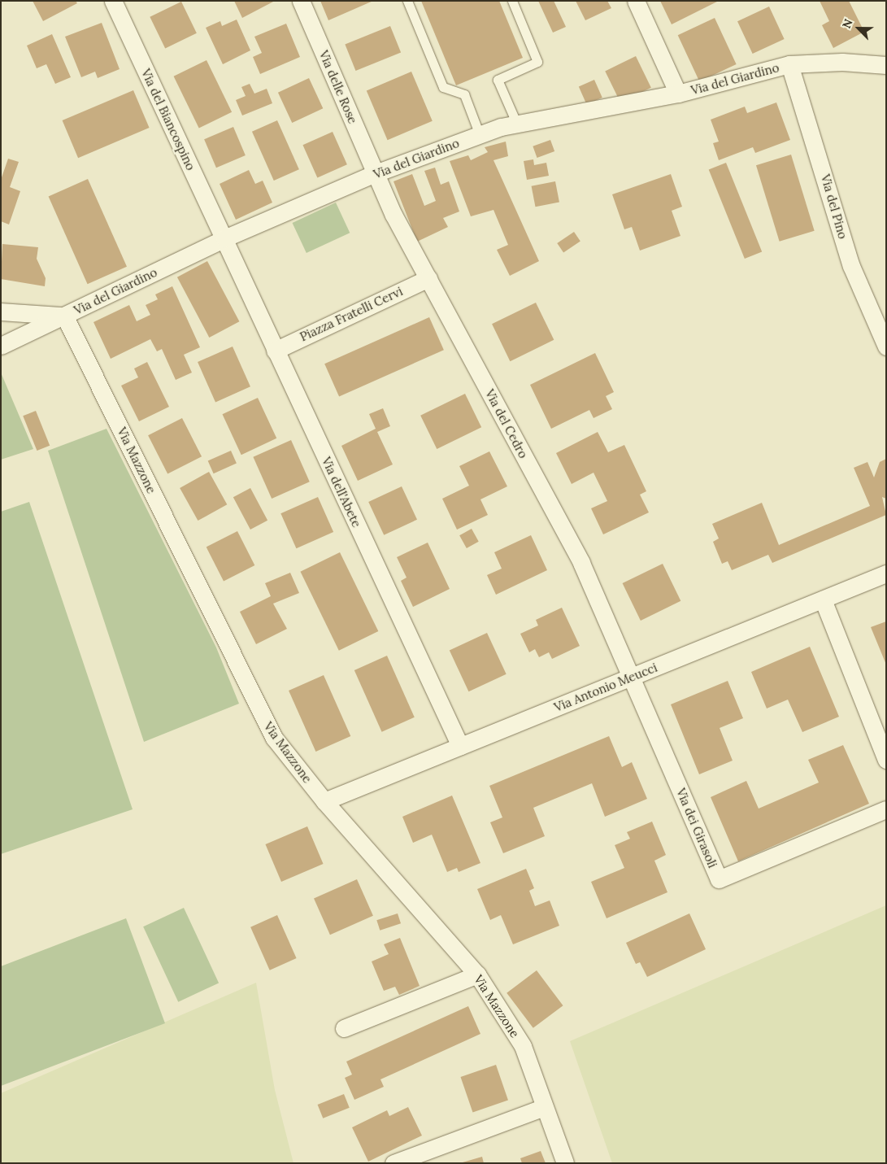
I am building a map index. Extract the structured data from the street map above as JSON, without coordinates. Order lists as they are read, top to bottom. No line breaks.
{"streets":{"street":["Via del Giardino","Via delle Rose","Via del Biancospino","Via del Pino","Piazza Fratelli Cervi","Via del Cedro","Via Mazzone","Via dell'Abete","Via Antonio Meucci","Via dei Girasoli"]},"crossings":[["Via del Giardino","Via delle Rose"],["Via del Giardino","Via del Biancospino"],["Via del Giardino","Via del Pino"],["Via del Giardino","Via del Cedro"],["Via del Giardino","Via Mazzone"],["Via del Giardino","Via dell'Abete"],["Via delle Rose","Via del Cedro"],["Via del Biancospino","Via dell'Abete"],["Piazza Fratelli Cervi","Via del Cedro"],["Piazza Fratelli Cervi","Via dell'Abete"],["Via del Cedro","Via Antonio Meucci"],["Via del Cedro","Via dei Girasoli"],["Via Mazzone","Via Antonio Meucci"],["Via dell'Abete","Via Antonio Meucci"],["Via Antonio Meucci","Via dei Girasoli"]],"north":"top left"}
